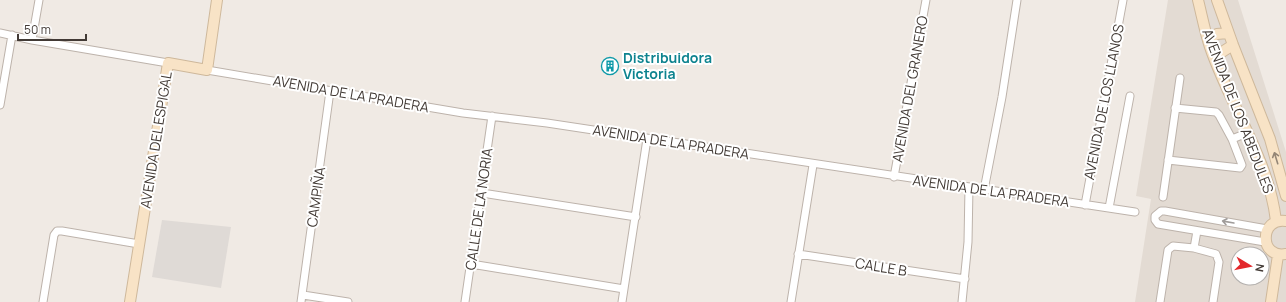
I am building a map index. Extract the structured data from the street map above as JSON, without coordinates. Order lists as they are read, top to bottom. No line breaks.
{"streets":{"street":["AVENIDA DEL GRANERO","AVENIDA DE LA PRADERA","AVENIDA DE LOS LLANOS","AVENIDA DE LOS ABEDULES","AVENIDA DEL ESPIGAL","CAMPIÑA","CALLE DE LA NORIA","CALLE B"]},"crossings":[["AVENIDA DEL GRANERO","AVENIDA DE LA PRADERA"],["AVENIDA DE LA PRADERA","AVENIDA DE LOS LLANOS"],["AVENIDA DE LA PRADERA","AVENIDA DEL ESPIGAL"],["AVENIDA DE LA PRADERA","CAMPIÑA"],["AVENIDA DE LA PRADERA","CALLE DE LA NORIA"]],"places":{"building":["Distribuidora Victoria"]},"scale_bar":"50 m","north":"right"}
